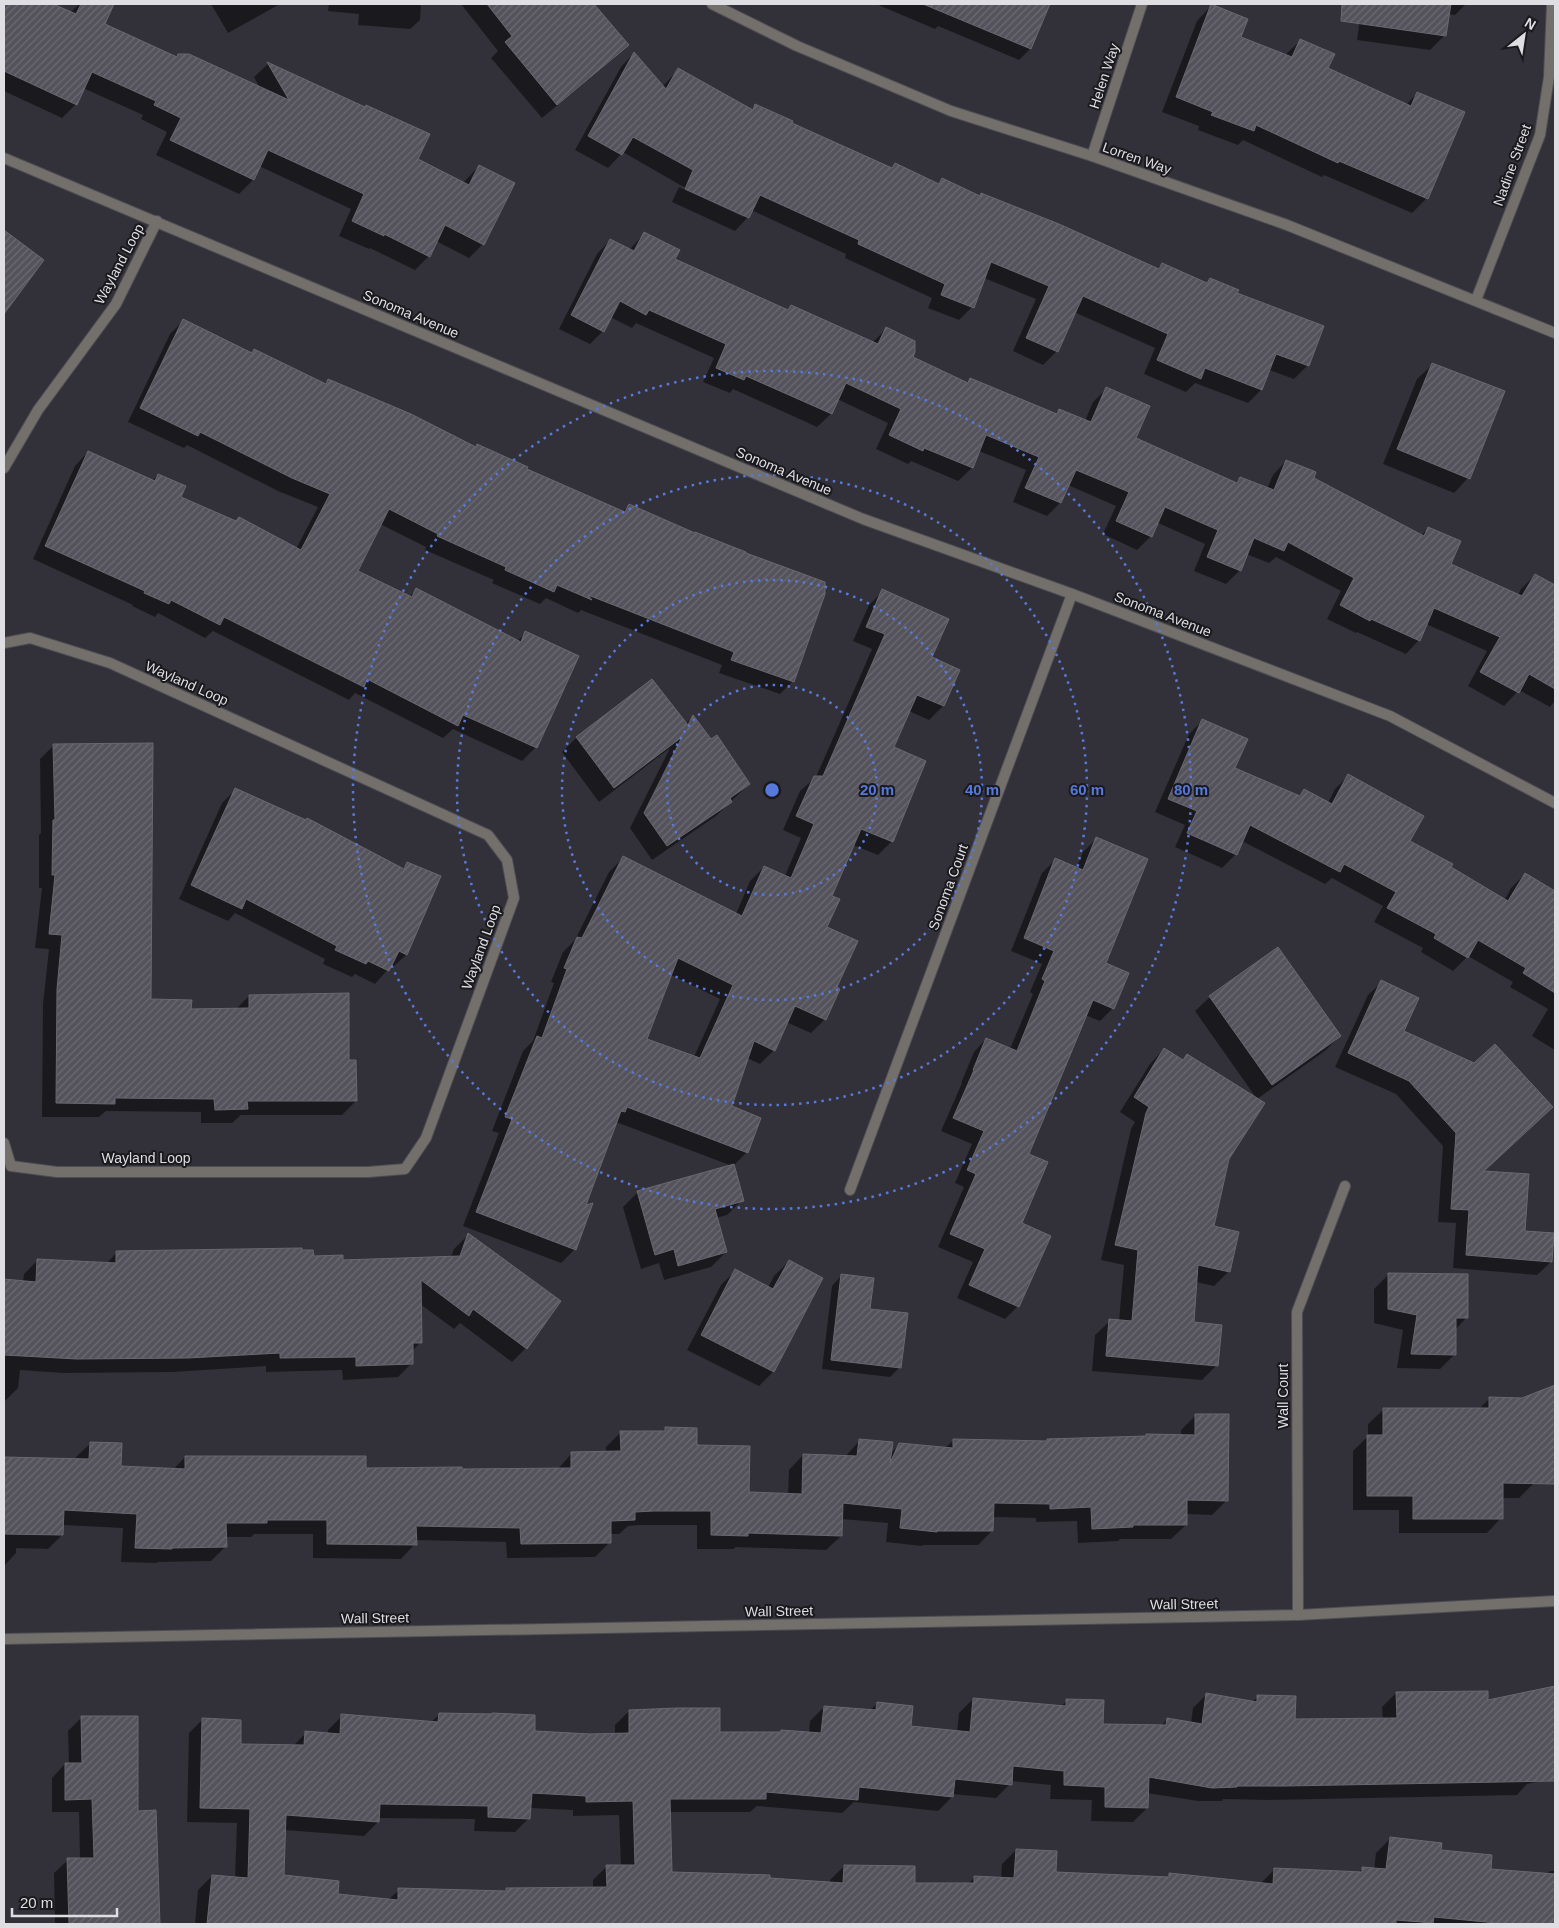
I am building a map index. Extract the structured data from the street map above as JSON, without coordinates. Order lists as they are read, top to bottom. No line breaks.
{"streets":{"street":["Helen Way","Lorren Way","Nadine Street","Wayland Loop","Sonoma Avenue","Sonoma Court","Wall Court","Wall Street"]},"crossings":[["Helen Way","Lorren Way"],["Lorren Way","Nadine Street"],["Wayland Loop","Sonoma Avenue"],["Sonoma Avenue","Sonoma Court"],["Wall Court","Wall Street"]],"scale_bar":"20 m","north":"top right","rings":["20 m","40 m","60 m","80 m"]}
